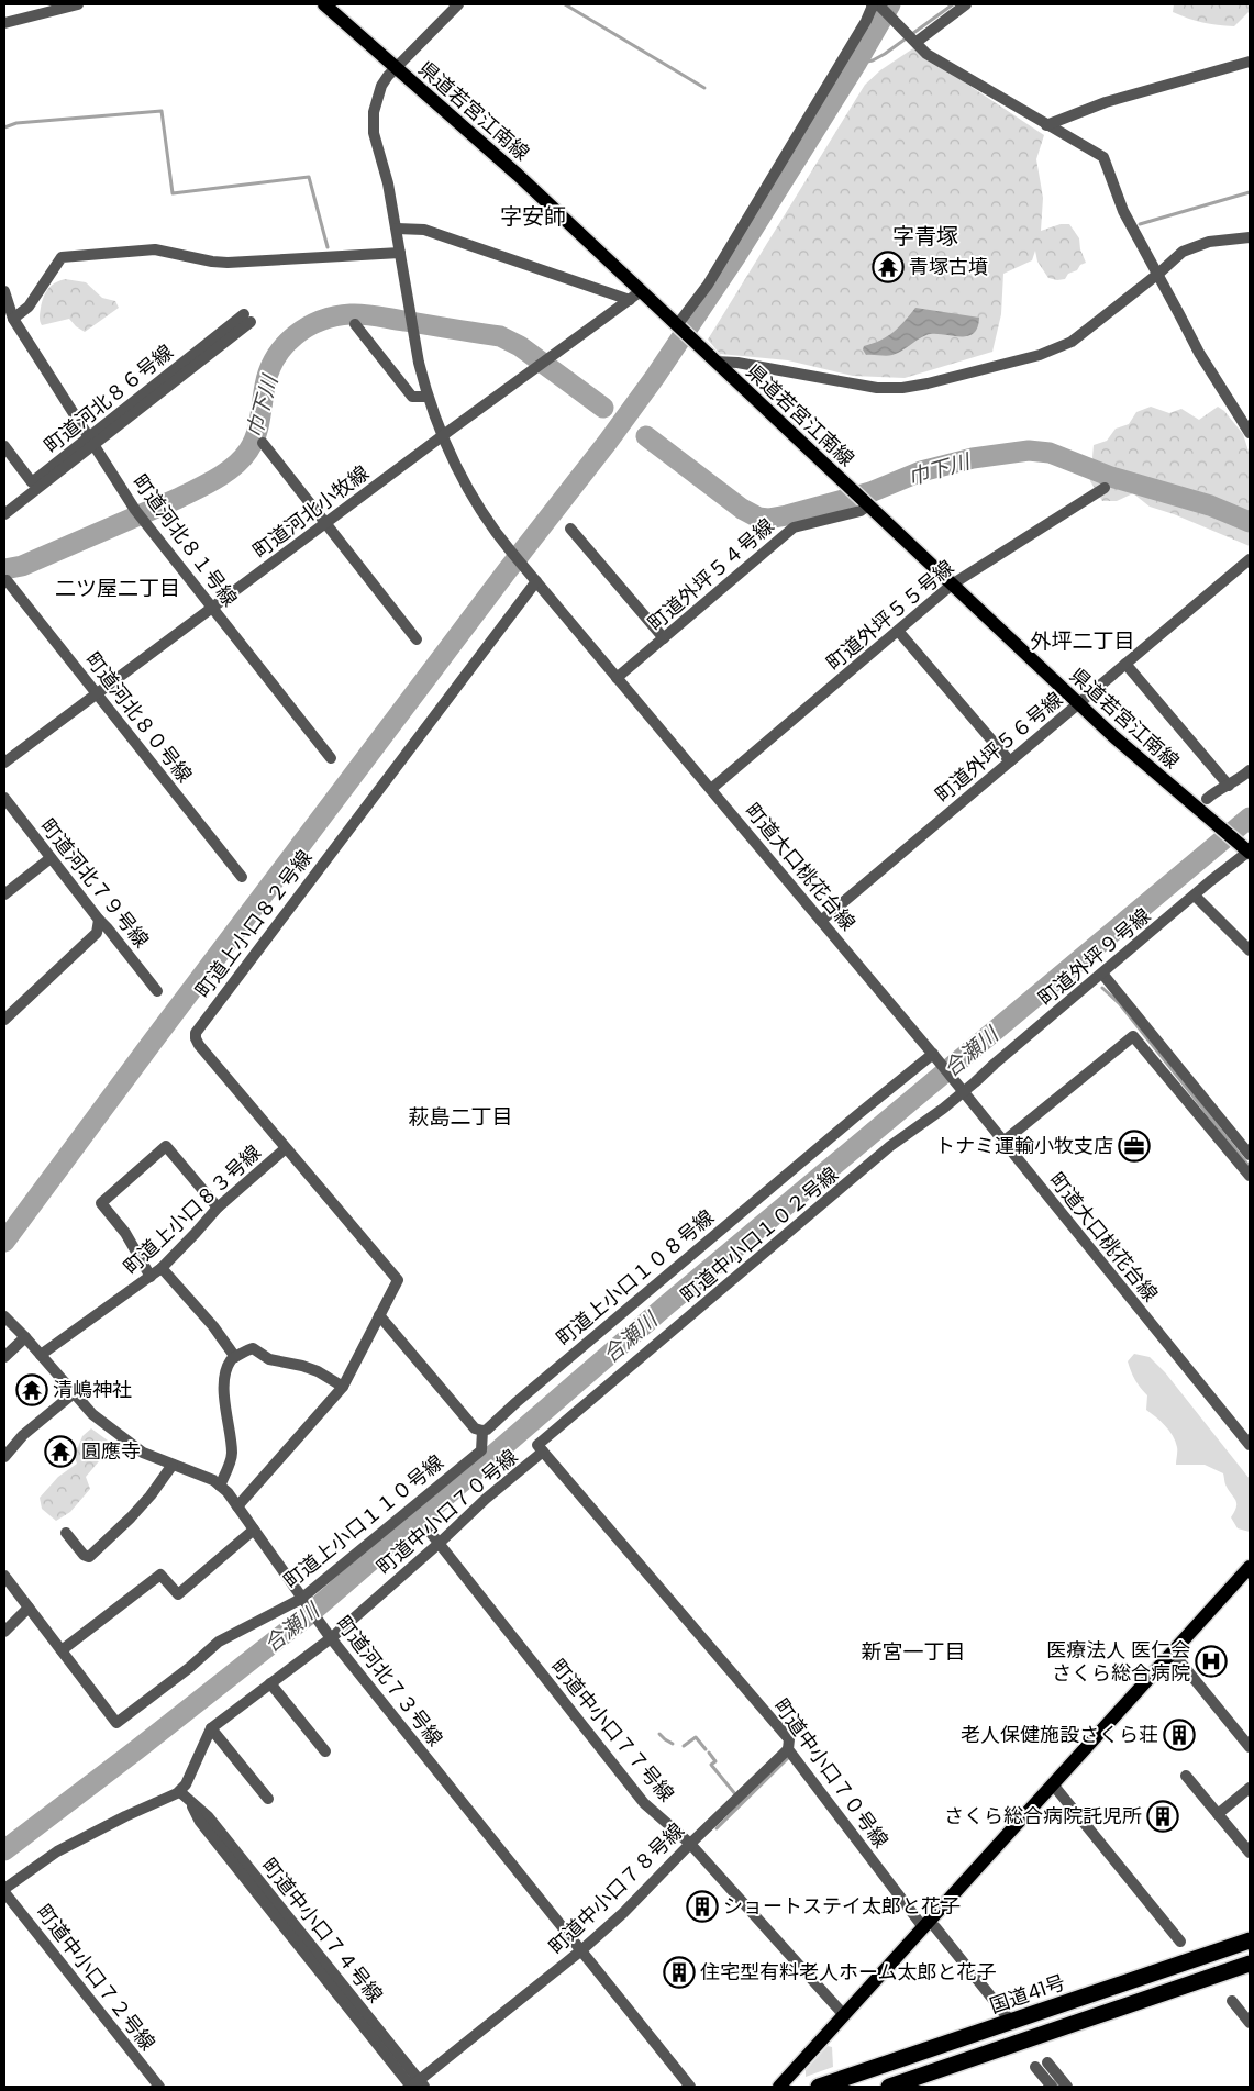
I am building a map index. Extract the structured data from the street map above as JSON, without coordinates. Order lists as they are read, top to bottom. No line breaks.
{"streets":{"highway":["国道41号"],"main road":["県道若宮江南線"],"street":["町道河北８６号線","町道河北小牧線","町道河北８１号線","町道外坪５４号線","町道外坪５５号線","町道河北８０号線","町道外坪５６号線","町道大口桃花台線","町道河北７９号線","町道上小口８２号線","町道外坪９号線","町道上小口８３号線","町道中小口１０２号線","町道上小口１０８号線","町道中小口７０号線","町道上小口１１０号線","町道河北７３号線","町道中小口７７号線","町道中小口７８号線","町道中小口７４号線","町道中小口７２号線"]},"crossings":[["県道若宮江南線","町道河北小牧線"],["県道若宮江南線","町道外坪５４号線"],["県道若宮江南線","町道外坪５５号線"],["県道若宮江南線","町道外坪５６号線"],["県道若宮江南線","町道大口桃花台線"],["県道若宮江南線","町道外坪９号線"],["町道河北８６号線","町道河北８１号線"],["町道河北小牧線","町道河北８１号線"],["町道河北小牧線","町道河北８０号線"],["町道河北小牧線","町道大口桃花台線"],["町道外坪５４号線","町道大口桃花台線"],["町道外坪５５号線","町道大口桃花台線"],["町道外坪５６号線","町道大口桃花台線"],["町道大口桃花台線","町道上小口８２号線"],["町道大口桃花台線","町道外坪９号線"],["町道大口桃花台線","町道中小口１０２号線"],["町道大口桃花台線","町道上小口１０８号線"],["町道上小口８２号線","町道上小口８３号線"],["町道外坪９号線","町道中小口１０２号線"],["町道上小口８３号線","町道河北７３号線"],["町道中小口１０２号線","町道中小口７０号線"],["町道上小口１０８号線","町道上小口１１０号線"],["町道中小口７０号線","町道河北７３号線"],["町道中小口７０号線","町道中小口７７号線"],["町道中小口７０号線","町道中小口７８号線"],["町道中小口７０号線","町道中小口７４号線"],["町道中小口７０号線","国道41号"],["町道上小口１１０号線","町道河北７３号線"],["町道河北７３号線","町道中小口７８号線"],["町道中小口７７号線","町道中小口７８号線"],["町道中小口７８号線","町道中小口７４号線"]],"districts":["字安師","字青塚","二ツ屋二丁目","外坪二丁目","萩島二丁目","新宮一丁目"],"water":["巾下川","合瀬川"],"places":{"temple":["青塚古墳","清嶋神社","圓應寺"],"office":["トナミ運輸小牧支店"],"hospital":["医療法人 医仁会 さくら総合病院"],"building":["老人保健施設さくら荘","さくら総合病院託児所","ショートステイ太郎と花子","住宅型有料老人ホーム太郎と花子"]}}
